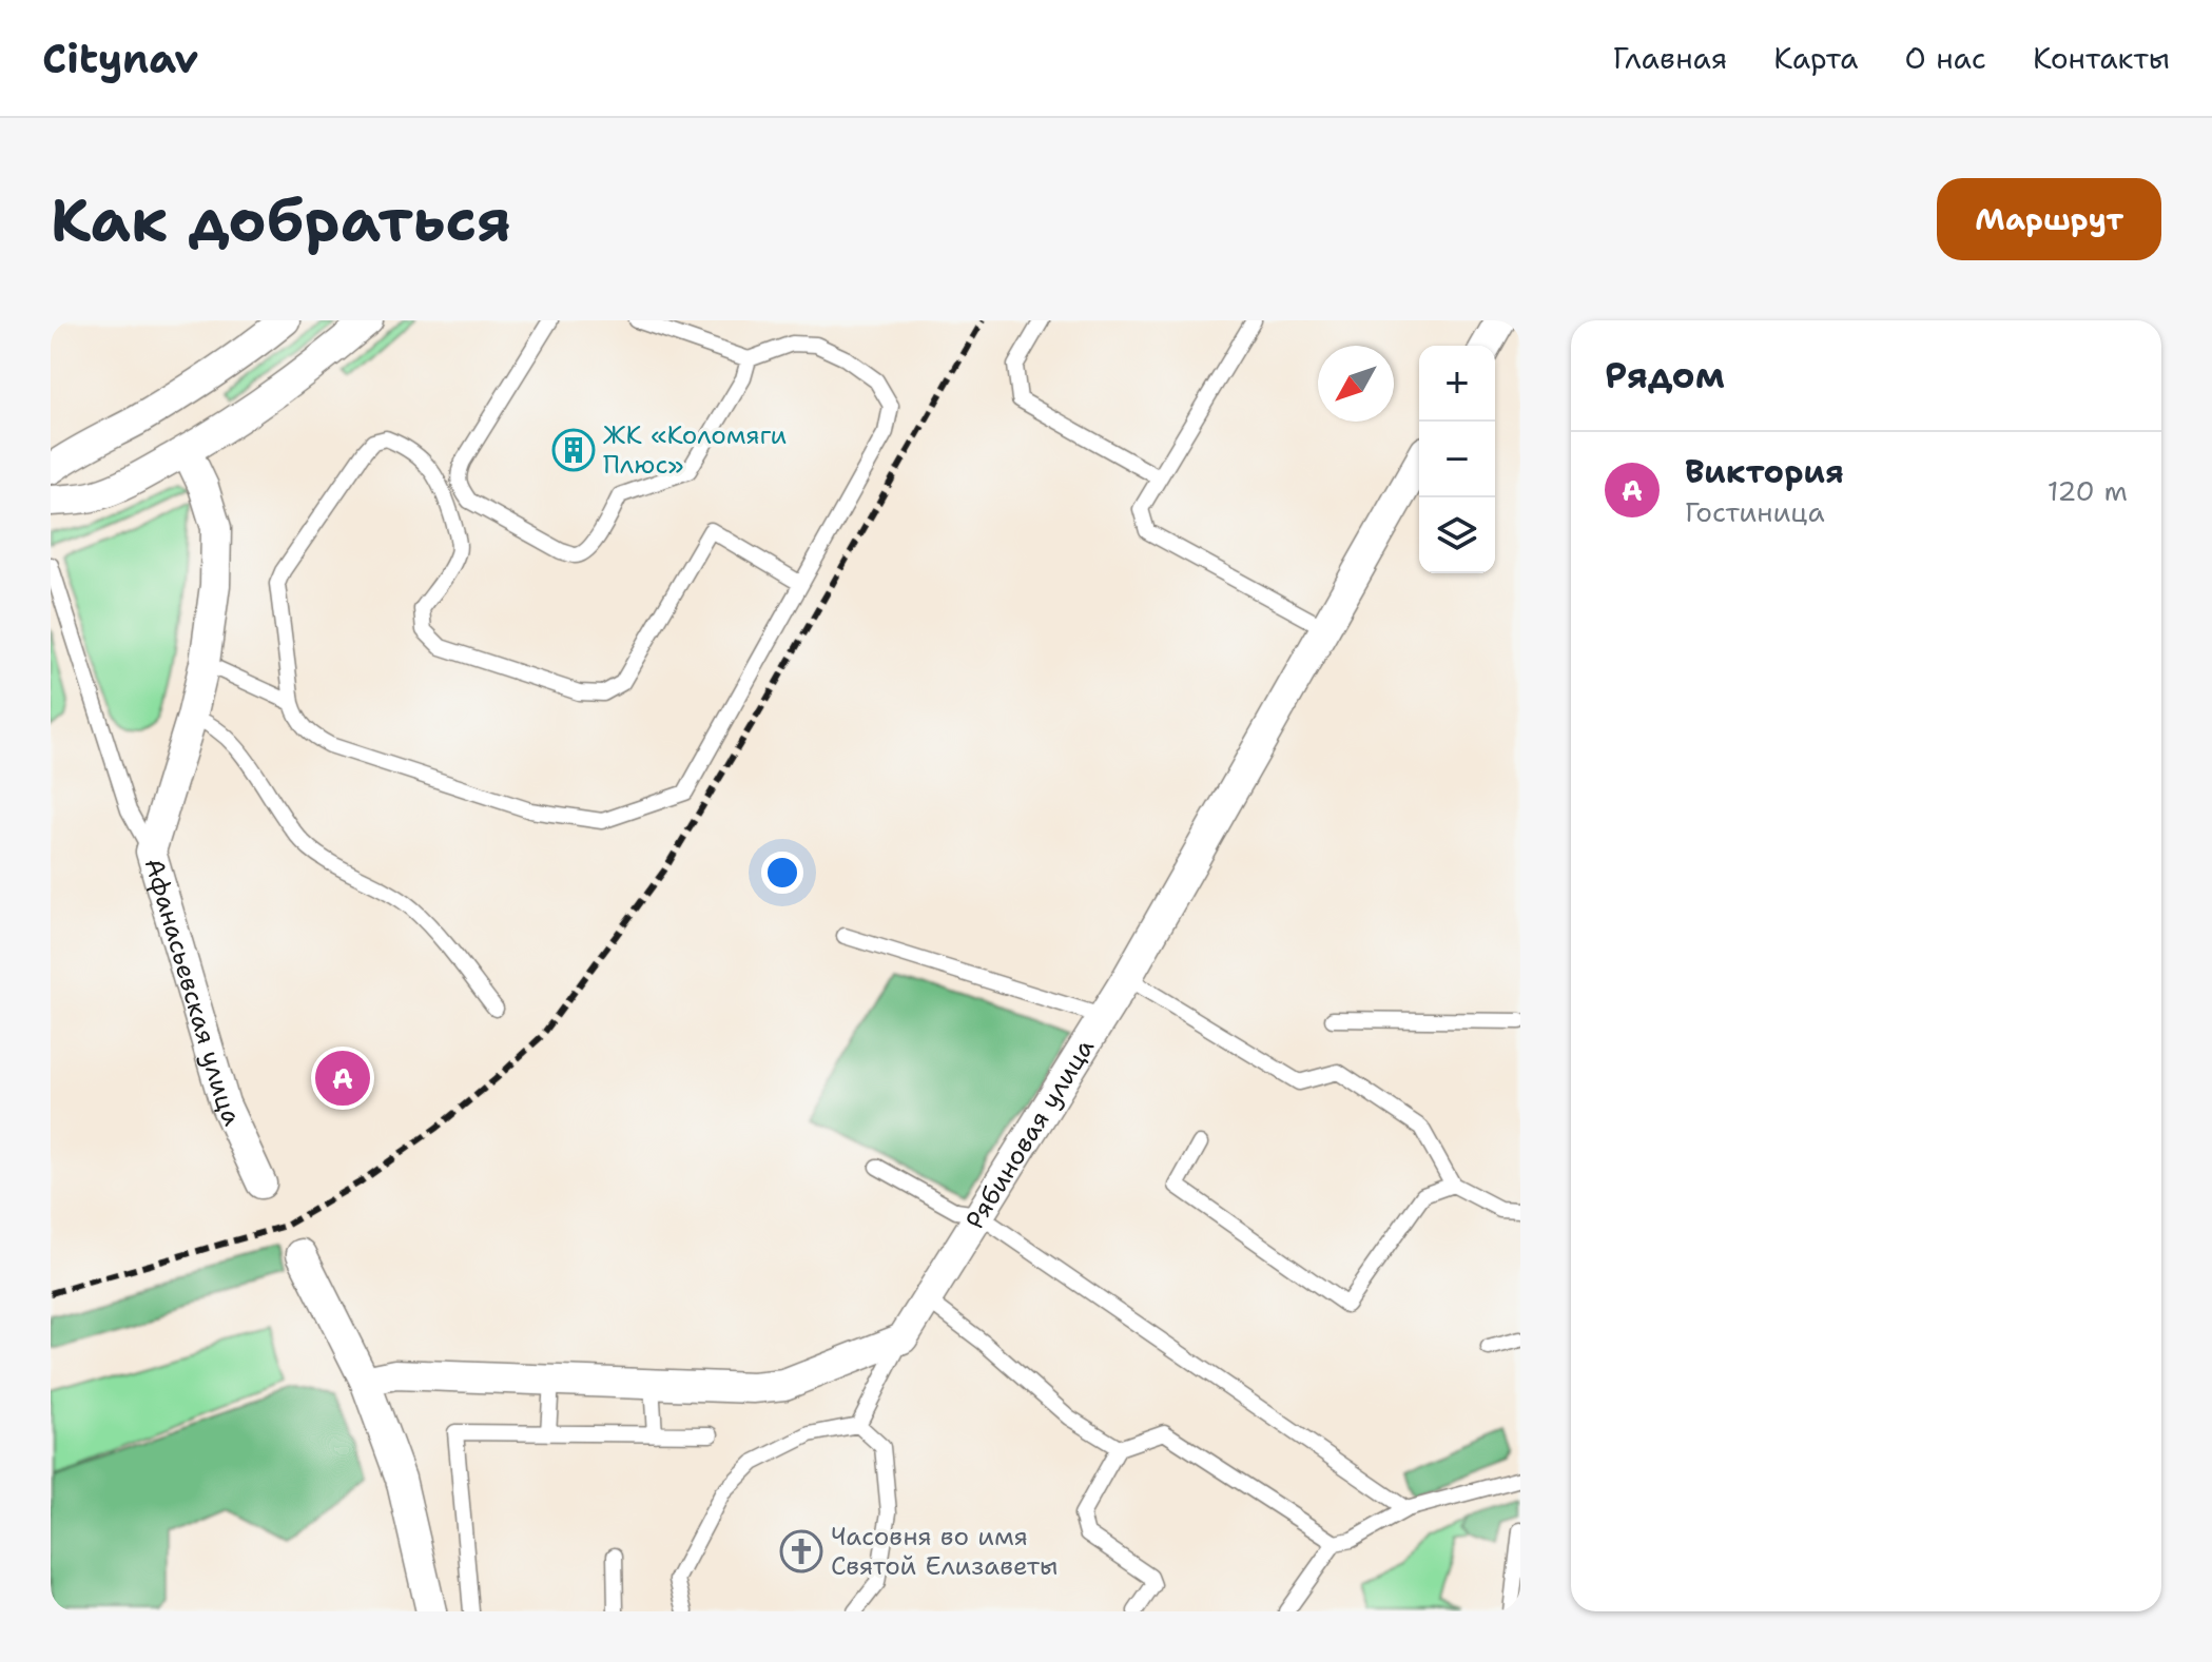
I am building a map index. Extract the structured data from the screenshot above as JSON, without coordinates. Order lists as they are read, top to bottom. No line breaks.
{"streets":{"street":["Афанасьевская улица","Рябиновая улица"]},"places":{"building":["ЖК «Коломяги Плюс»"],"church":["Часовня во имя Святой Елизаветы"]},"north":"bottom left","page":{"header":"Citynav","nav":["Главная","Карта","О нас","Контакты"],"buttons":"Маршрут","title":"Как добраться","heading":"Рядом","map_buttons":["+","−"],"list":[{"mark":"A","name":"Виктория","note":"Гостиница","value":"120 m"}],"pins":"A"}}
